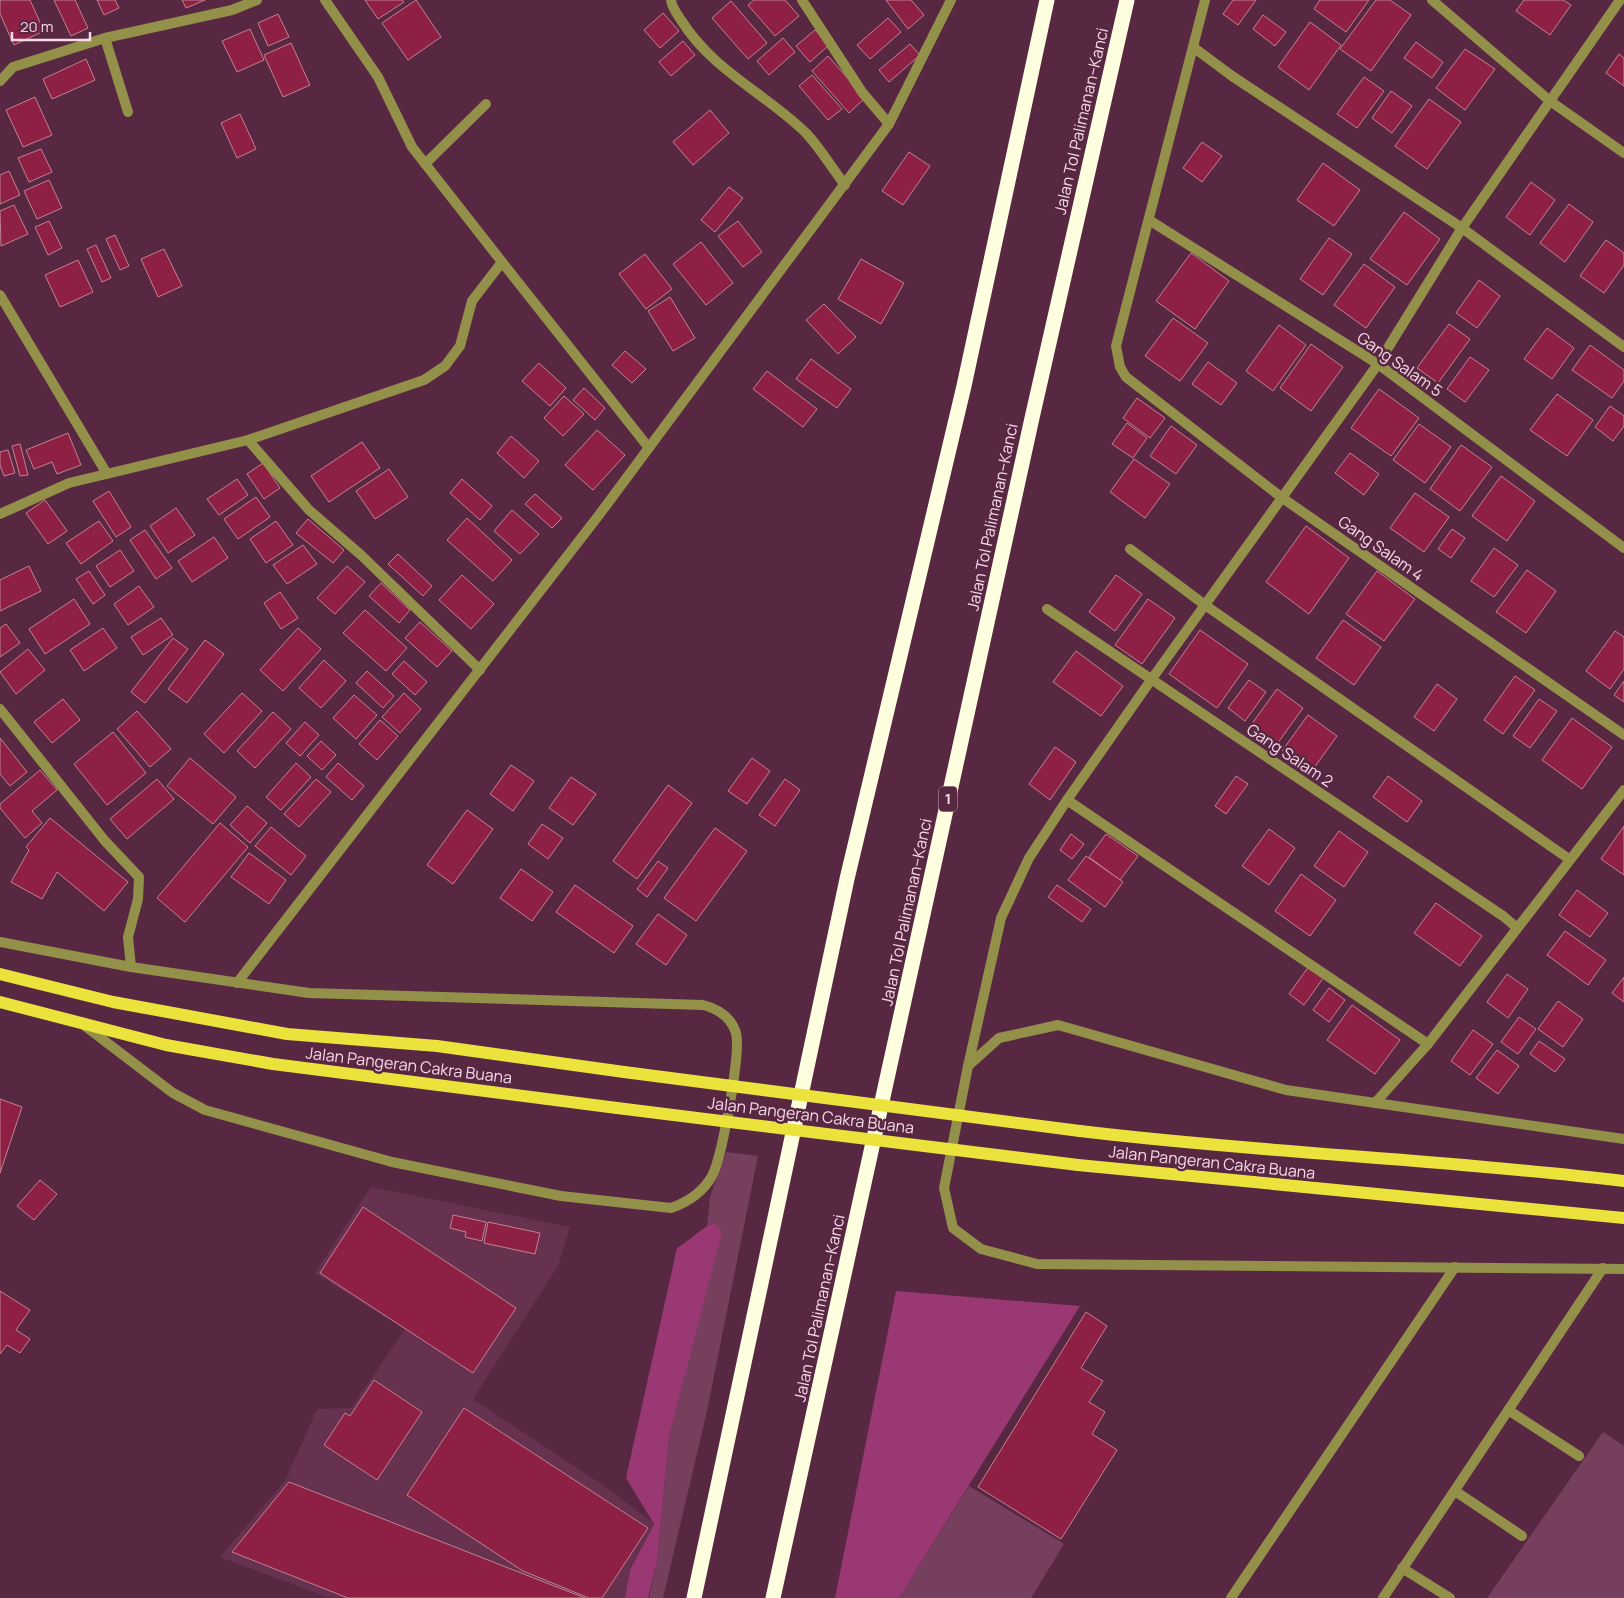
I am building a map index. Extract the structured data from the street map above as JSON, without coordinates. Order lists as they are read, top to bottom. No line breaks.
{"streets":{"highway":["Jalan Tol Palimanan–Kanci","1"],"main road":["Jalan Pangeran Cakra Buana"],"street":["Gang Salam 5","Gang Salam 4","Gang Salam 2"]},"crossings":[["Gang Salam 5","Gang Salam 4"]],"scale_bar":"20 m"}
